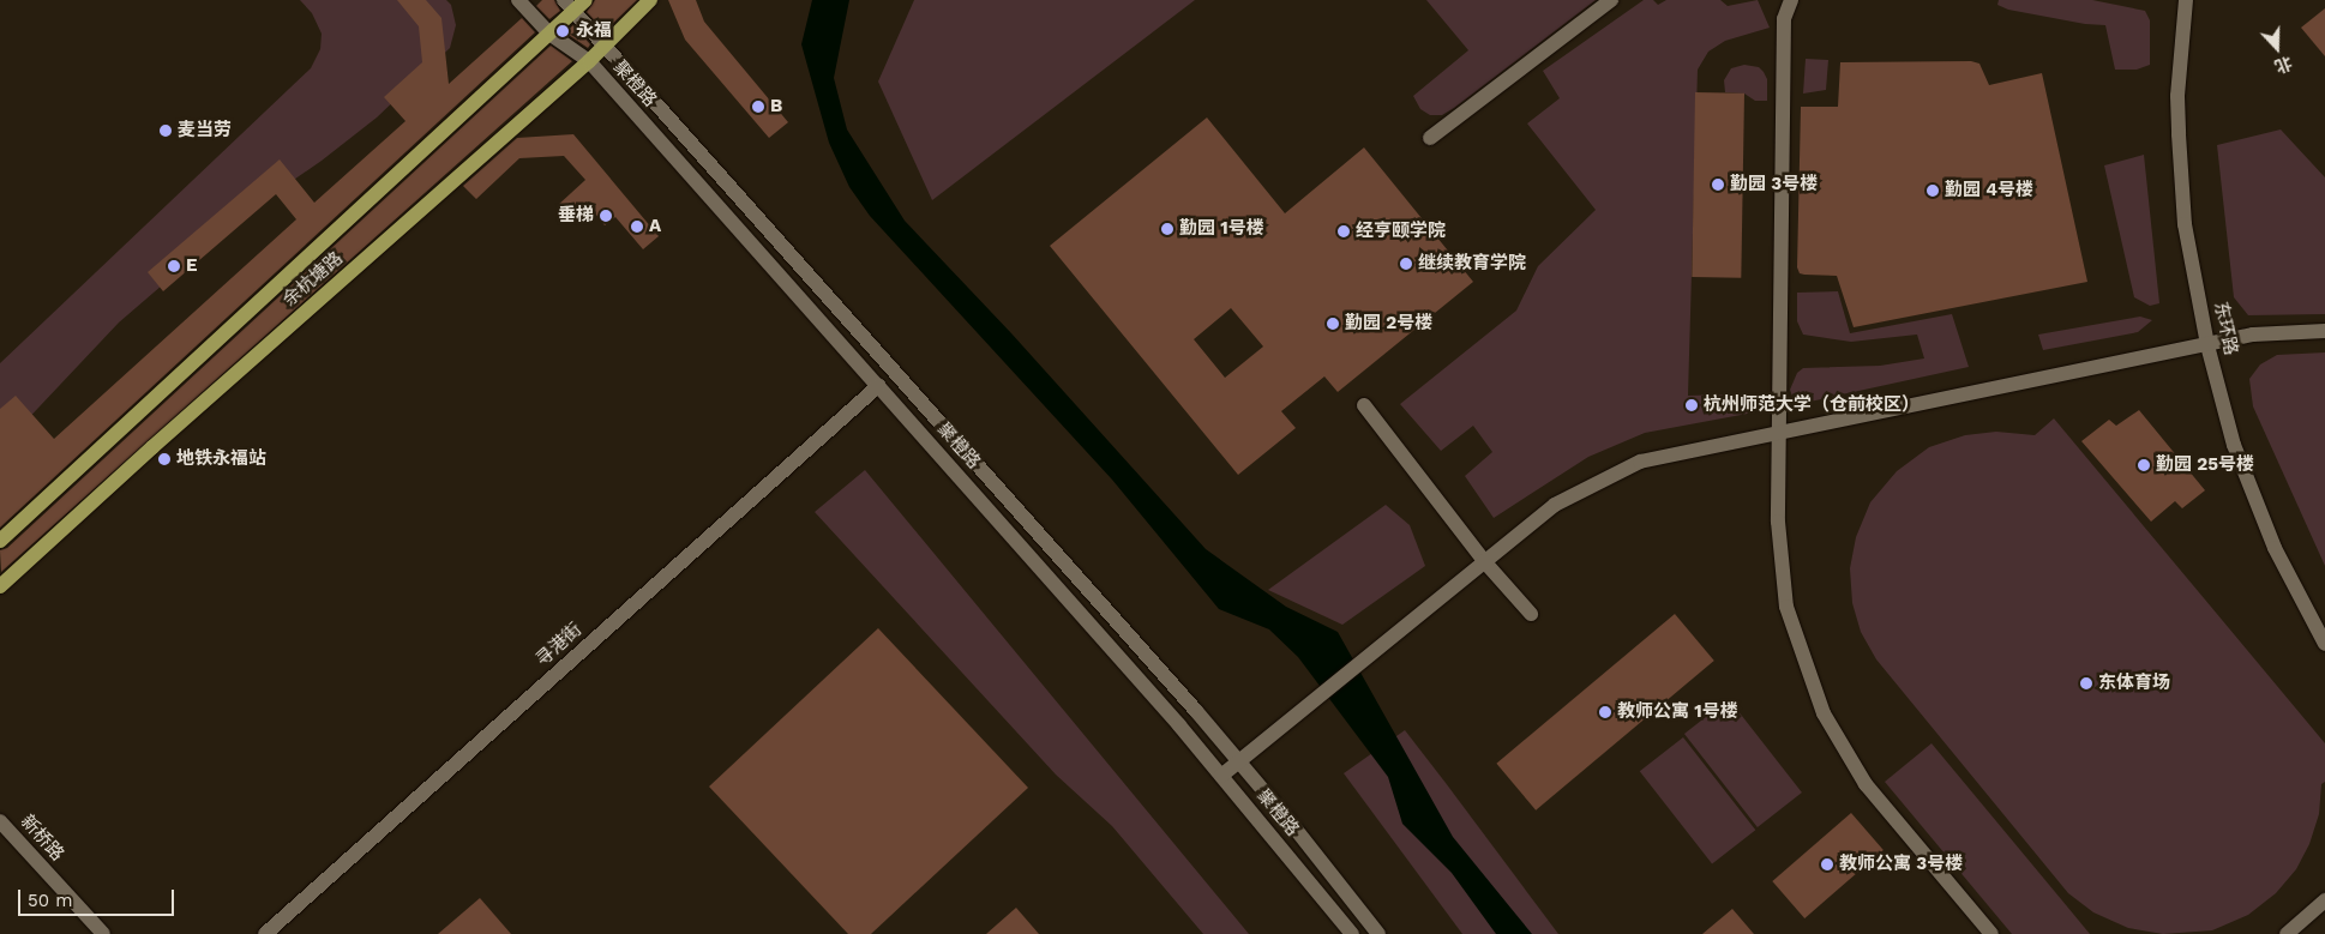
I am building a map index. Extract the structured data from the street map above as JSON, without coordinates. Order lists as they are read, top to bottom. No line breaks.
{"streets":{"main road":["余杭塘路"],"street":["聚橙路","东环路","寻港街","新桥路"]},"crossings":[["聚橙路","余杭塘路"],["聚橙路","寻港街"]],"places":["永福","B","麦当劳","勤园 3号楼","勤园 4号楼","垂梯","A","勤园 1号楼","经亨颐学院","继续教育学院","E","勤园 2号楼","杭州师范大学（仓前校区）","地铁永福站","勤园 25号楼","东体育场","教师公寓 1号楼","教师公寓 3号楼"],"scale_bar":"50 m","north":"bottom"}
